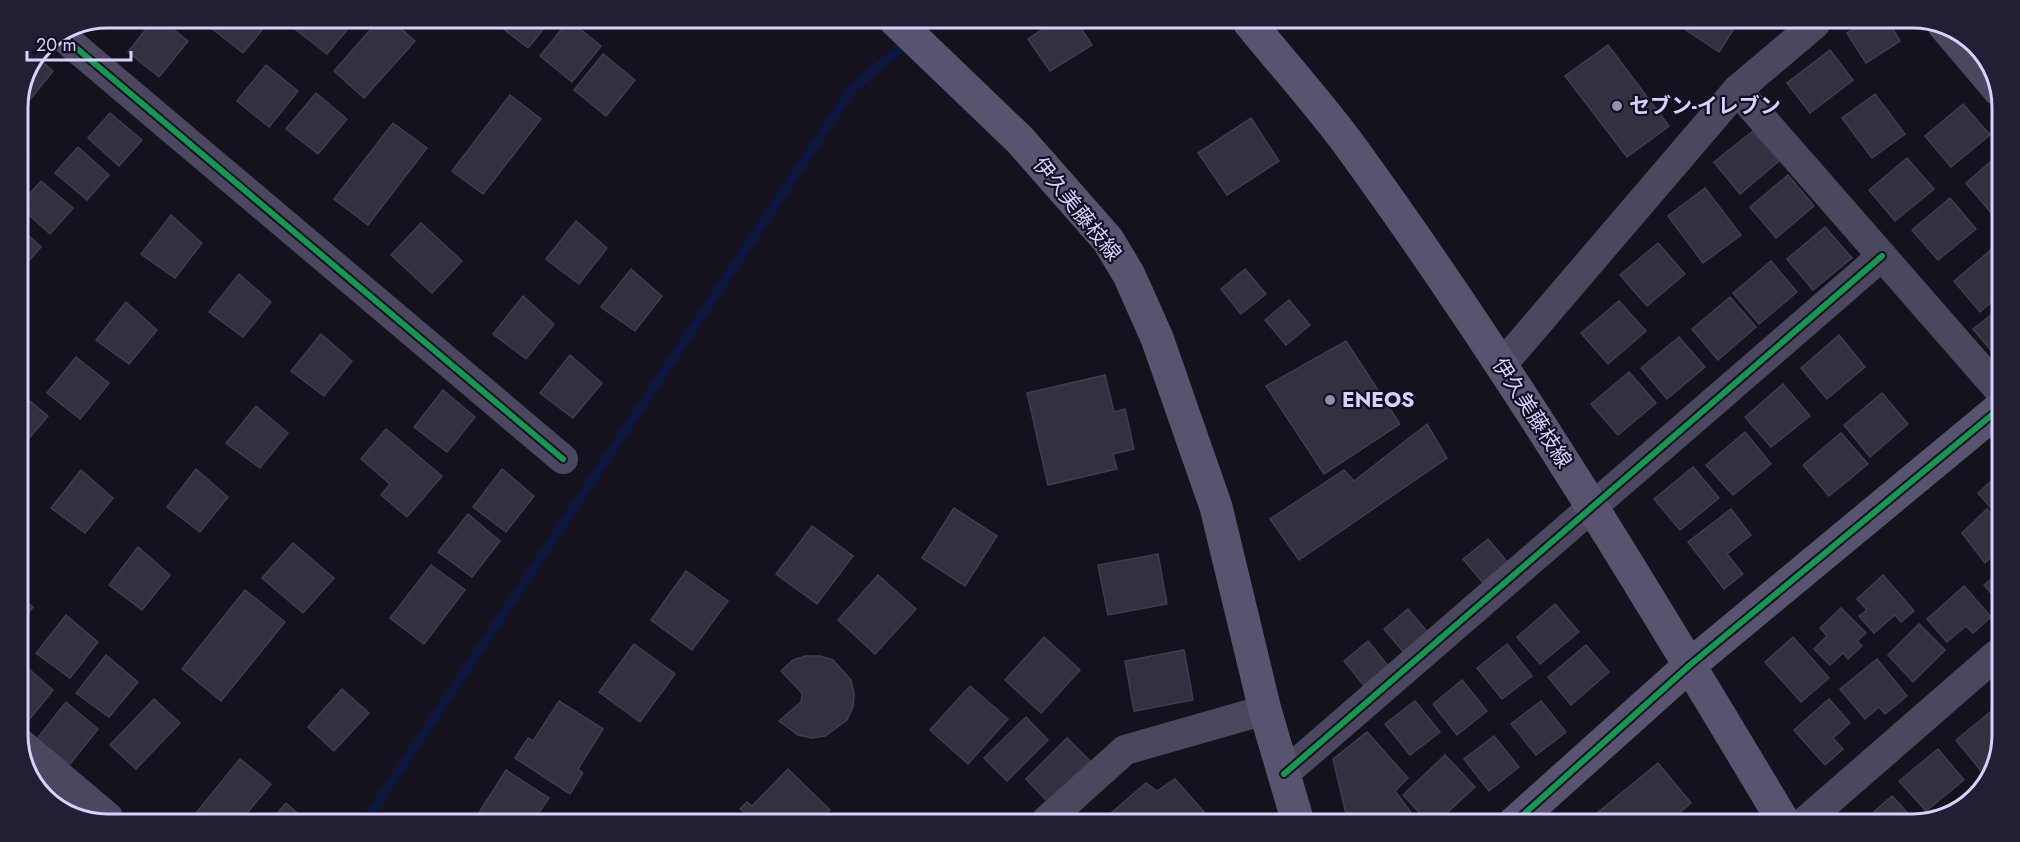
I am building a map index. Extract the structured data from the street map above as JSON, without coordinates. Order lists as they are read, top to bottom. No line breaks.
{"streets":{"main road":["伊久美藤枝線"]},"places":["セブン-イレブン","ENEOS"],"scale_bar":"20 m"}
